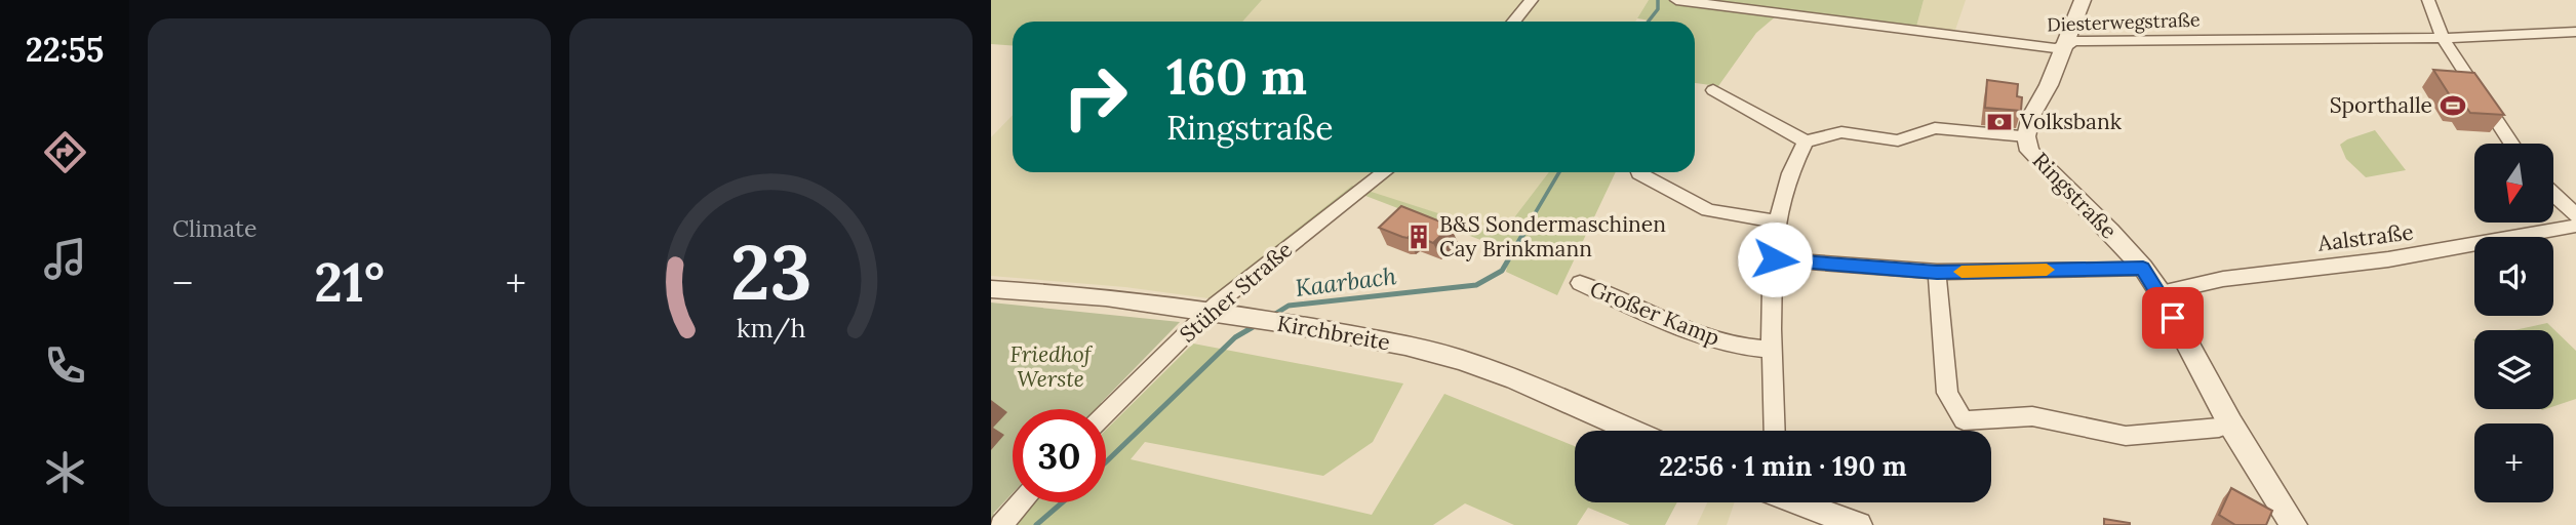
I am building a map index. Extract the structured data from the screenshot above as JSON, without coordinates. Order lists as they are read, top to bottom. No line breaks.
{"streets":{"street":["Diesterwegstraße","Ringstraße","Aalstraße","Stüher Straße","Großer Kamp","Kirchbreite"]},"crossings":[["Diesterwegstraße","Ringstraße"],["Ringstraße","Aalstraße"],["Stüher Straße","Kirchbreite"]],"water":["Kaarbach"],"parks":["Friedhof Werste"],"places":{"sports":["Sporthalle"],"bank":["Volksbank"],"building":["B&S Sondermaschinen Cay Brinkmann"]},"north":"bottom","page":{"tabs":"22:55","tile":"Climate","turn":["160 m","Ringstraße"],"map_buttons":"+","heat":["−","21°","+"],"limit":"30","trip":"22:56 · 1 min · 190 m","gauge":["23","km/h"]}}
